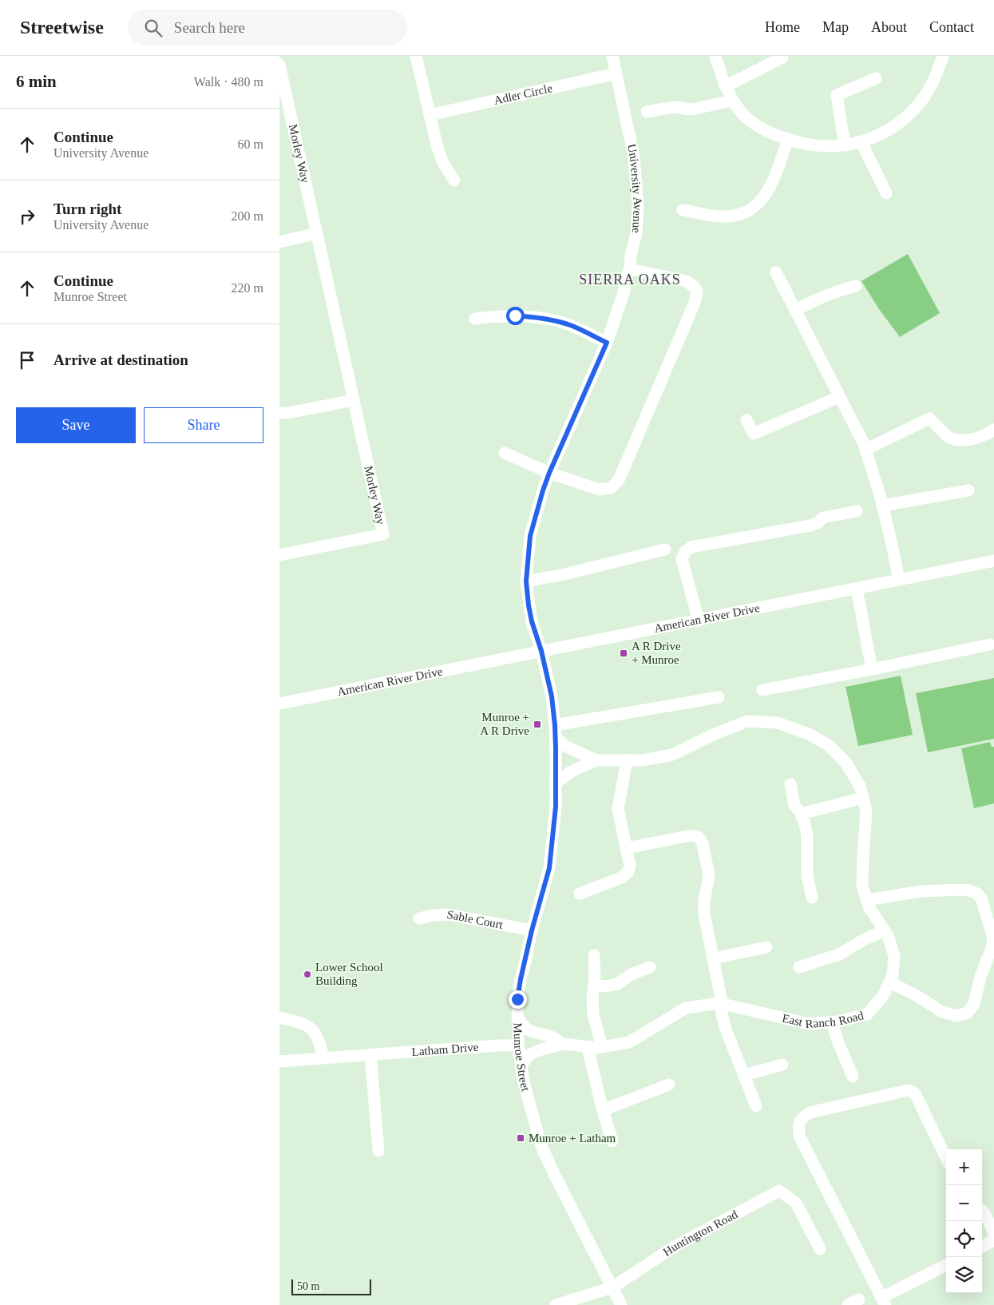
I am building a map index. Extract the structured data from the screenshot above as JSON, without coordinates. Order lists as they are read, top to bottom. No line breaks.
{"streets":{"street":["Adler Circle","Morley Way","University Avenue","American River Drive","Sable Court","East Ranch Road","Latham Drive","Munroe Street","Huntington Road"]},"crossings":[["Adler Circle","University Avenue"],["University Avenue","American River Drive"],["University Avenue","Munroe Street"],["American River Drive","Munroe Street"],["Sable Court","Munroe Street"],["East Ranch Road","Munroe Street"],["Latham Drive","Munroe Street"],["Munroe Street","Huntington Road"]],"districts":["SIERRA OAKS"],"places":{"transit":["A R Drive + Munroe","Munroe + A R Drive","Munroe + Latham"],"other":["Lower School Building"]},"scale_bar":"50 m","page":{"header":"Streetwise","search":"Search here","nav":["Home","Map","About","Contact"],"heading":["6 min","Walk · 480 m"],"list":[["Continue","University Avenue","60 m"],["Turn right","University Avenue","200 m"],["Continue","Munroe Street","220 m"],"Arrive at destination"],"buttons":["Save","Share"],"map_buttons":["+","−"],"scale":"50 m"}}
